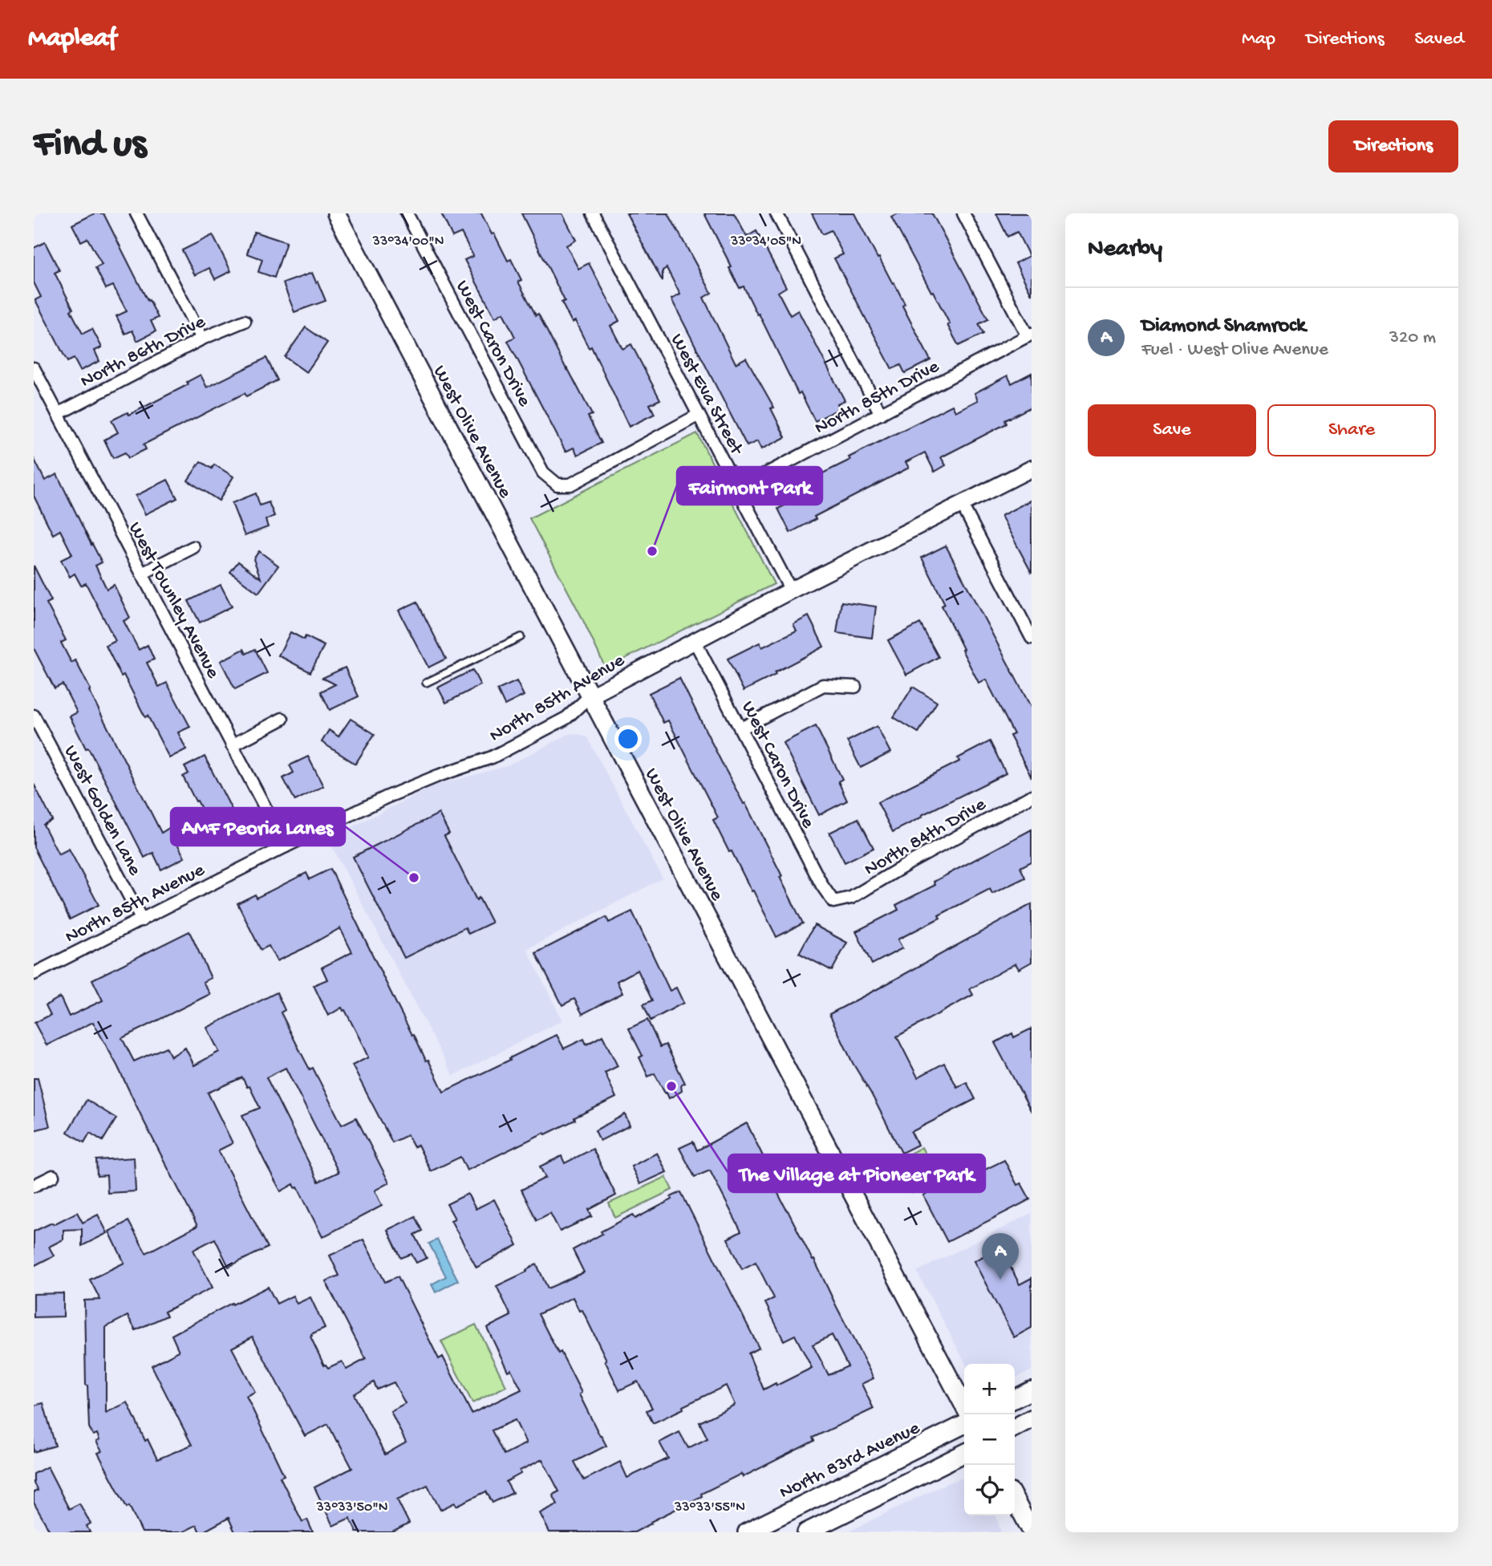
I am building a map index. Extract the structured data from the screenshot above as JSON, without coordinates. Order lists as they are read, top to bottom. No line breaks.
{"streets":{"main road":["West Olive Avenue","North 83rd Avenue"],"street":["West Caron Drive","North 86th Drive","West Eva Street","North 85th Drive","West Townley Avenue","North 85th Avenue","West Golden Lane","North 84th Drive"]},"crossings":[["West Caron Drive","West Eva Street"],["West Caron Drive","North 85th Avenue"],["West Caron Drive","North 84th Drive"],["North 86th Drive","West Townley Avenue"],["West Eva Street","North 85th Drive"],["West Eva Street","North 85th Avenue"],["West Olive Avenue","North 85th Avenue"],["West Townley Avenue","North 85th Avenue"],["North 85th Avenue","West Golden Lane"]],"places":["Fairmont Park","AMF Peoria Lanes","The Village at Pioneer Park"],"page":{"header":"Mapleaf","nav":["Map","Directions","Saved"],"buttons":["Directions",["Save","Share"]],"title":"Find us","heading":"Nearby","list":[{"mark":"A","name":"Diamond Shamrock","note":"Fuel · West Olive Avenue","value":"320 m"}],"pins":"A","map_buttons":["+","−"]},"coordinates":["33°34'00\"N","33°34'05\"N","33°33'50\"N","33°33'55\"N"]}
